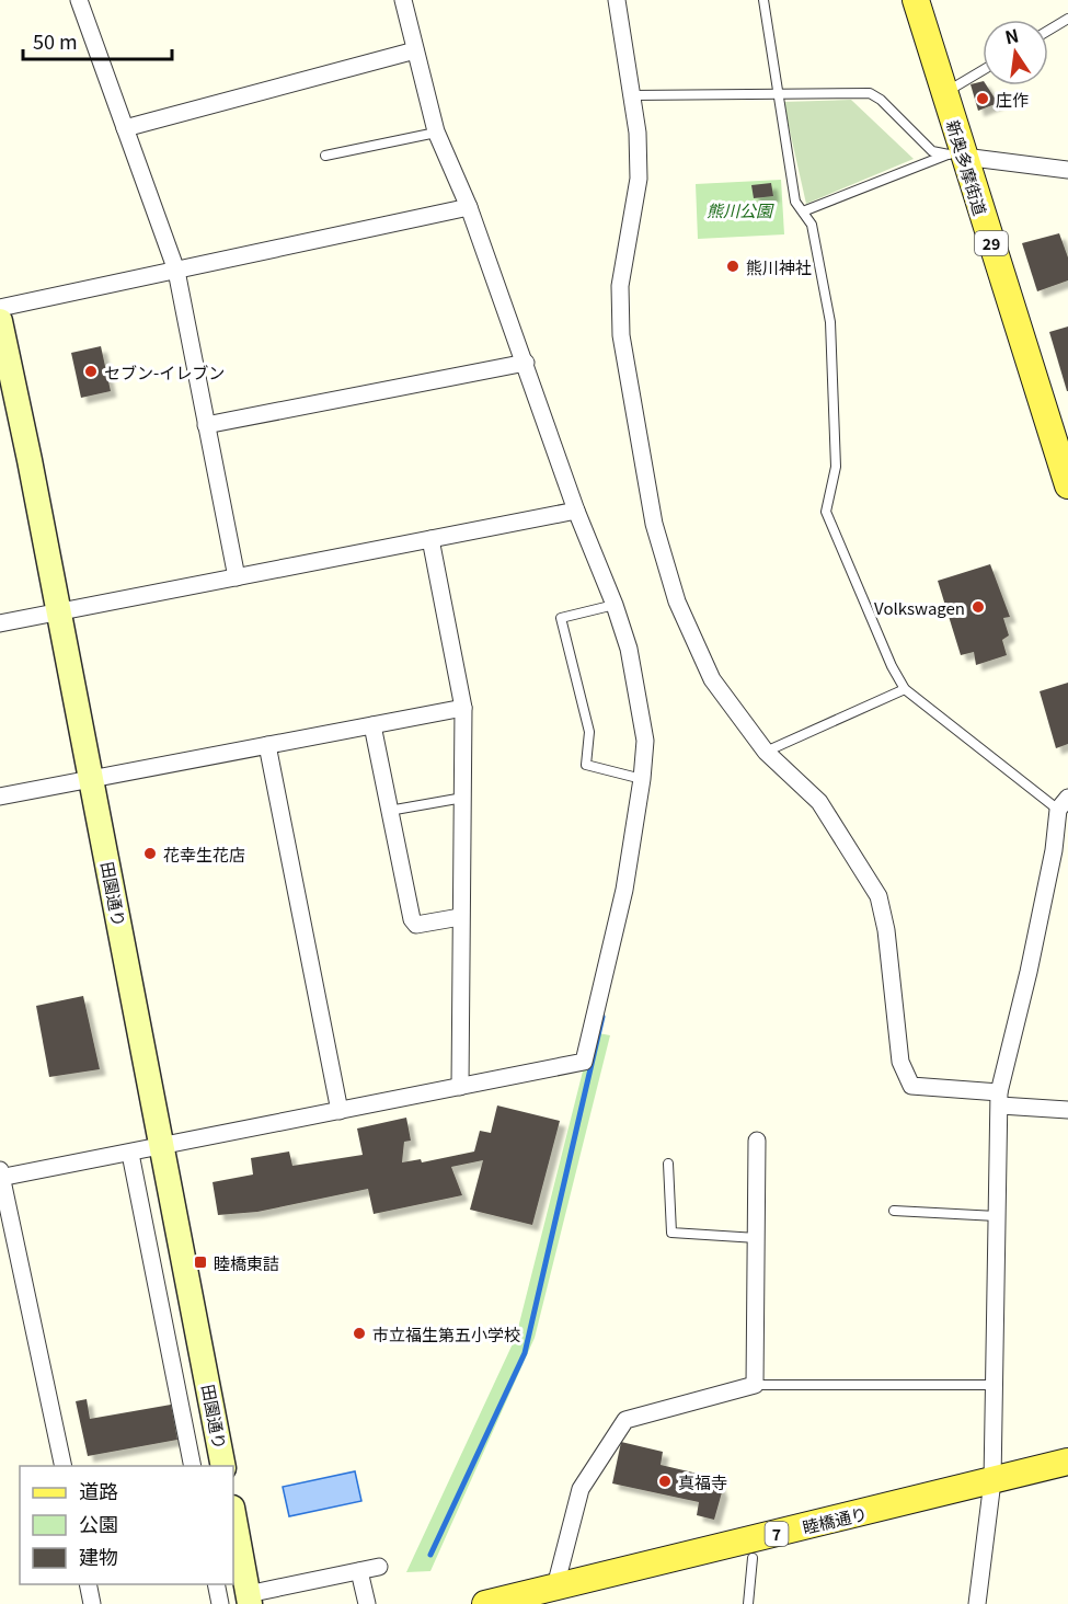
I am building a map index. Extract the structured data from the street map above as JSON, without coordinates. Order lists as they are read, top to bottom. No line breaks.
{"streets":{"main road":["新奥多摩街道","29","睦橋通り","7"],"street":["田園通り"]},"parks":["熊川公園"],"places":{"other":["庄作","熊川神社","セブン-イレブン","Volkswagen","花幸生花店","市立福生第五小学校","真福寺"],"transit":["睦橋東詰"]},"legend":["道路","公園","建物"],"scale_bar":"50 m","north":"top"}
